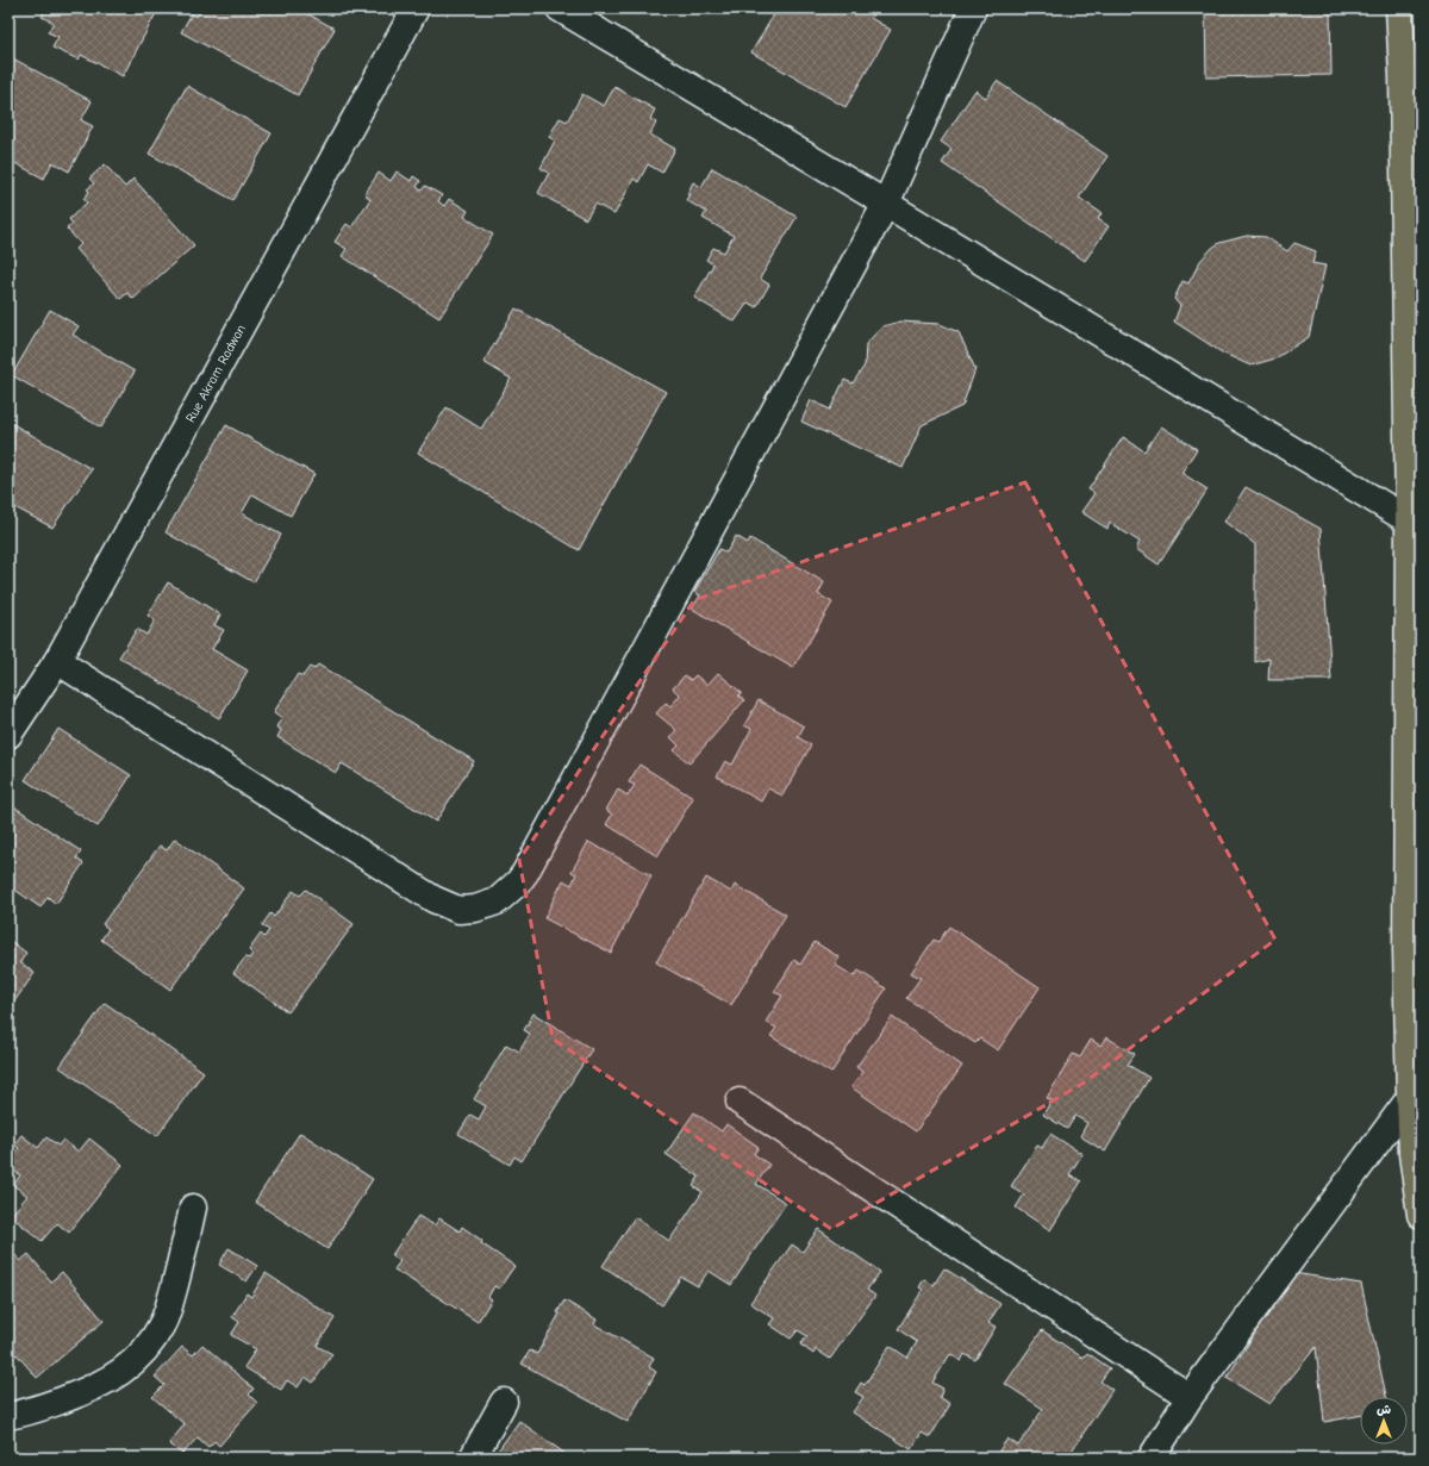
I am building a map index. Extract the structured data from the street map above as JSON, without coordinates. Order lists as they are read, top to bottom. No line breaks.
{"streets":{"street":["Rue Akram Radwan"]},"north":"top"}
